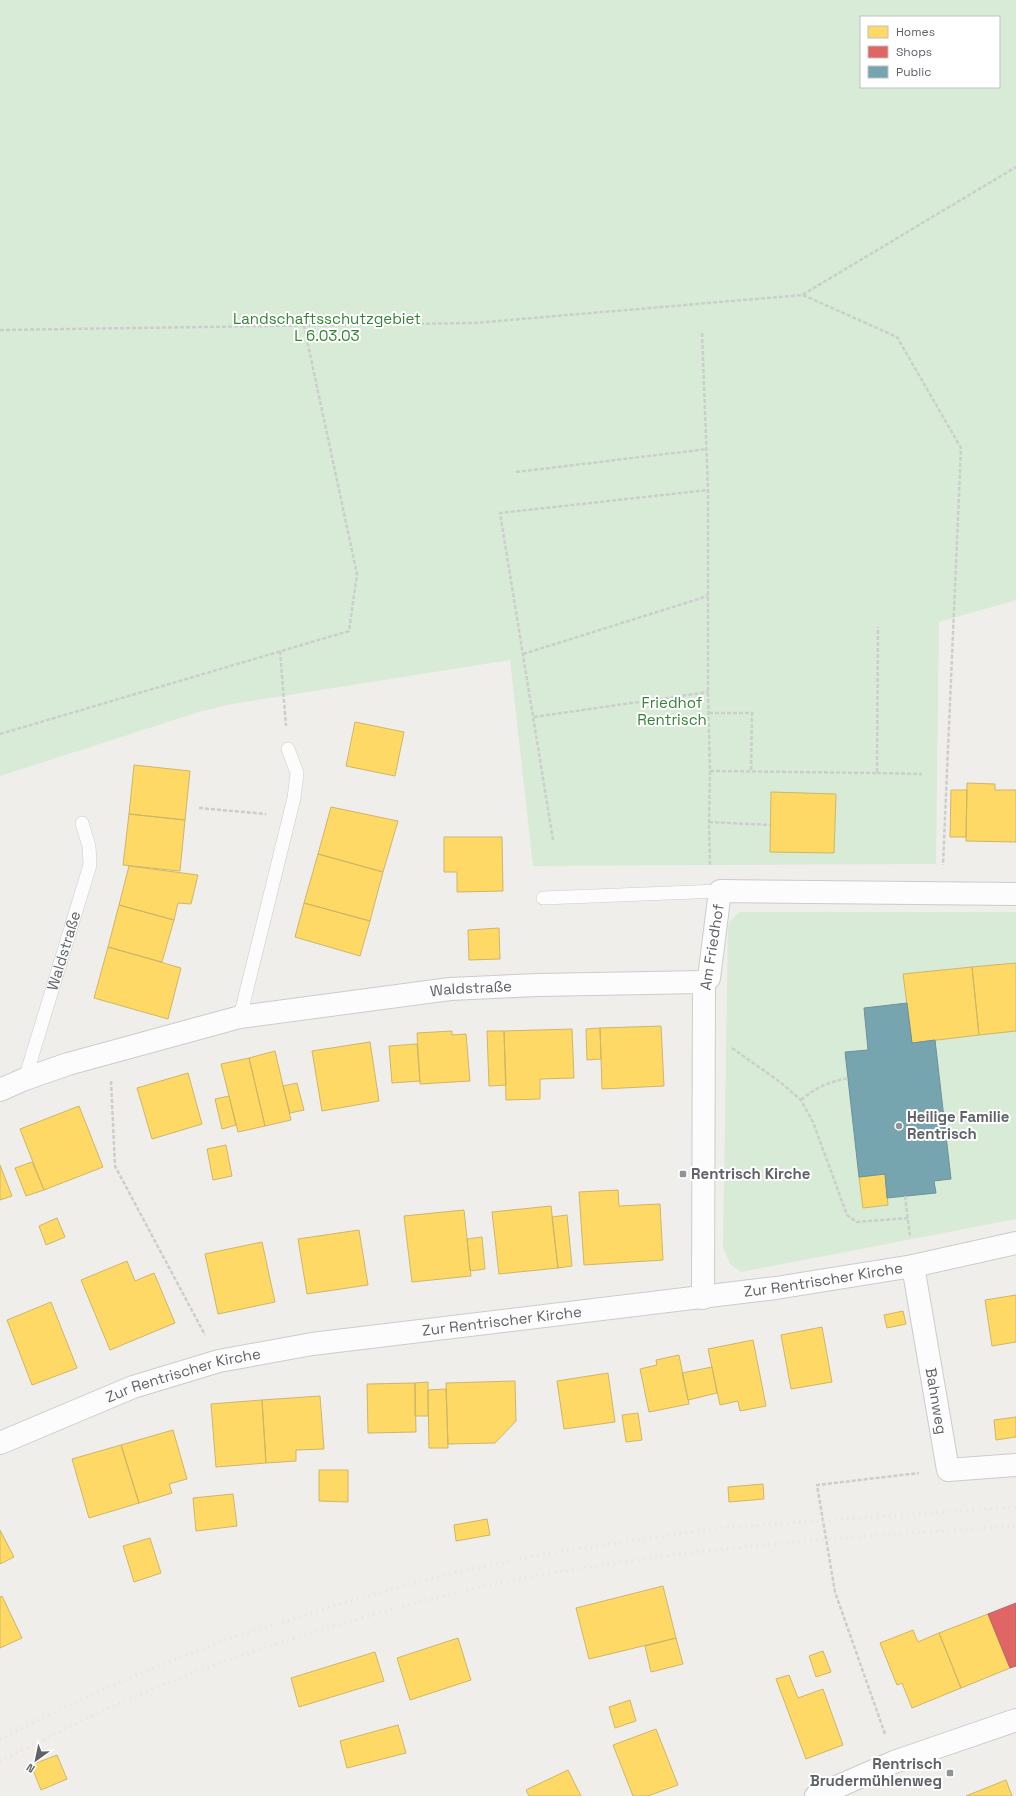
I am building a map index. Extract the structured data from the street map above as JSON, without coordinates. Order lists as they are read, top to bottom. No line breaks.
{"streets":{"street":["Am Friedhof","Waldstraße","Zur Rentrischer Kirche","Bahnweg"]},"crossings":[["Am Friedhof","Waldstraße"],["Am Friedhof","Zur Rentrischer Kirche"],["Zur Rentrischer Kirche","Bahnweg"]],"parks":["Landschaftsschutzgebiet L 6.03.03","Friedhof Rentrisch"],"places":{"other":["Heilige Familie Rentrisch"],"transit":["Rentrisch Kirche","Rentrisch Brudermühlenweg"]},"legend":["Homes","Shops","Public"],"north":"bottom left"}
